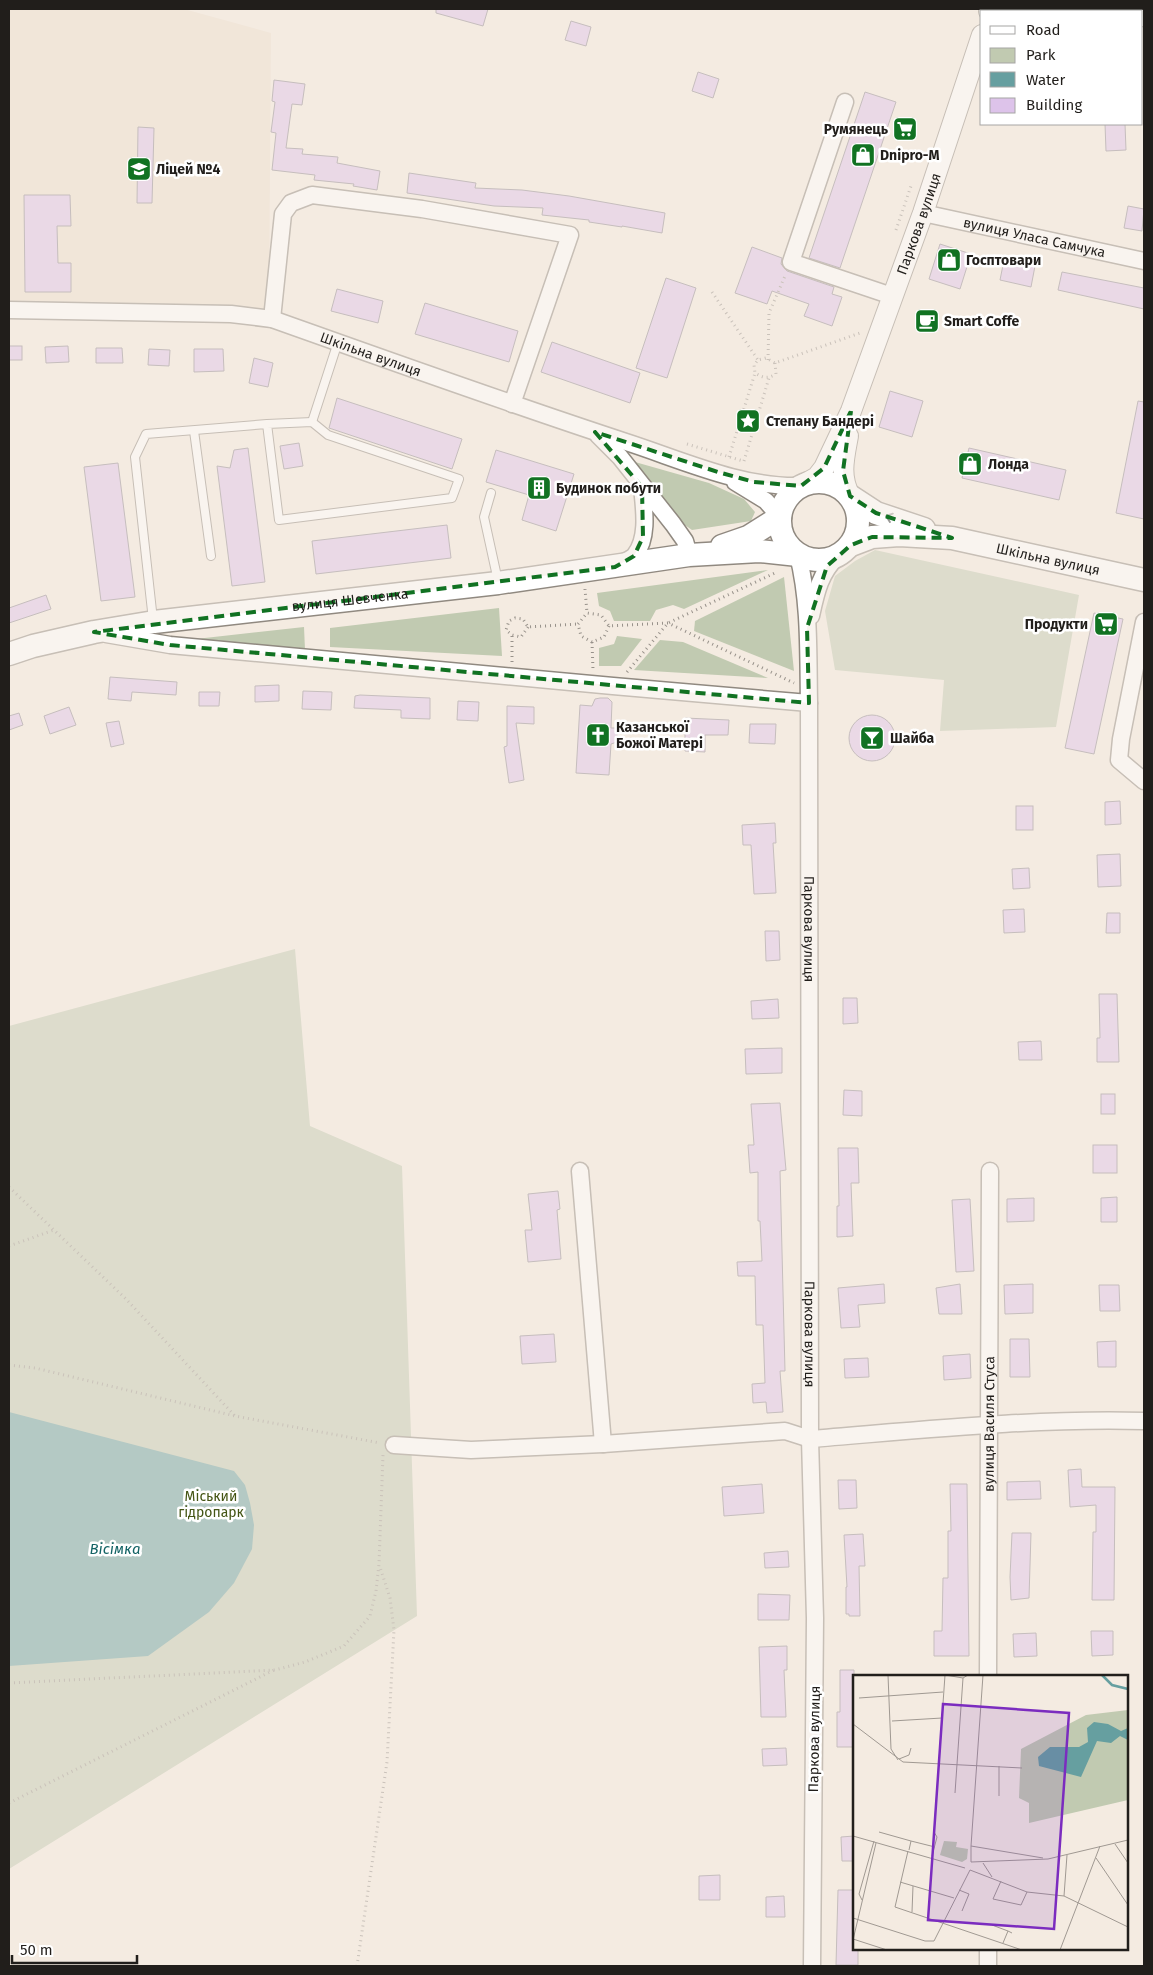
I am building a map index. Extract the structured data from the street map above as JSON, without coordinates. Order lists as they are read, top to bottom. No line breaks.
{"streets":{"main road":["Шкільна вулиця","вулиця Шевченка"],"street":["Паркова вулиця","вулиця Уласа Самчука","вулиця Василя Стуса"]},"crossings":[["Паркова вулиця","вулиця Уласа Самчука"],["Паркова вулиця","Шкільна вулиця"],["Паркова вулиця","вулиця Шевченка"],["Шкільна вулиця","вулиця Шевченка"]],"water":["Вісімка"],"parks":["Міський гідропарк"],"places":{"supermarket":["Румянець","Продукти"],"shop":["Dnipro-M","Госптовари","Лонда"],"school or university":["Ліцей №4"],"cafe":["Smart Coffe"],"place":["Степану Бандері"],"building":["Будинок побути"],"church":["Казанської Божої Матері"],"bar":["Шайба"]},"legend":["Road","Park","Water","Building"],"scale_bar":"50 m"}
